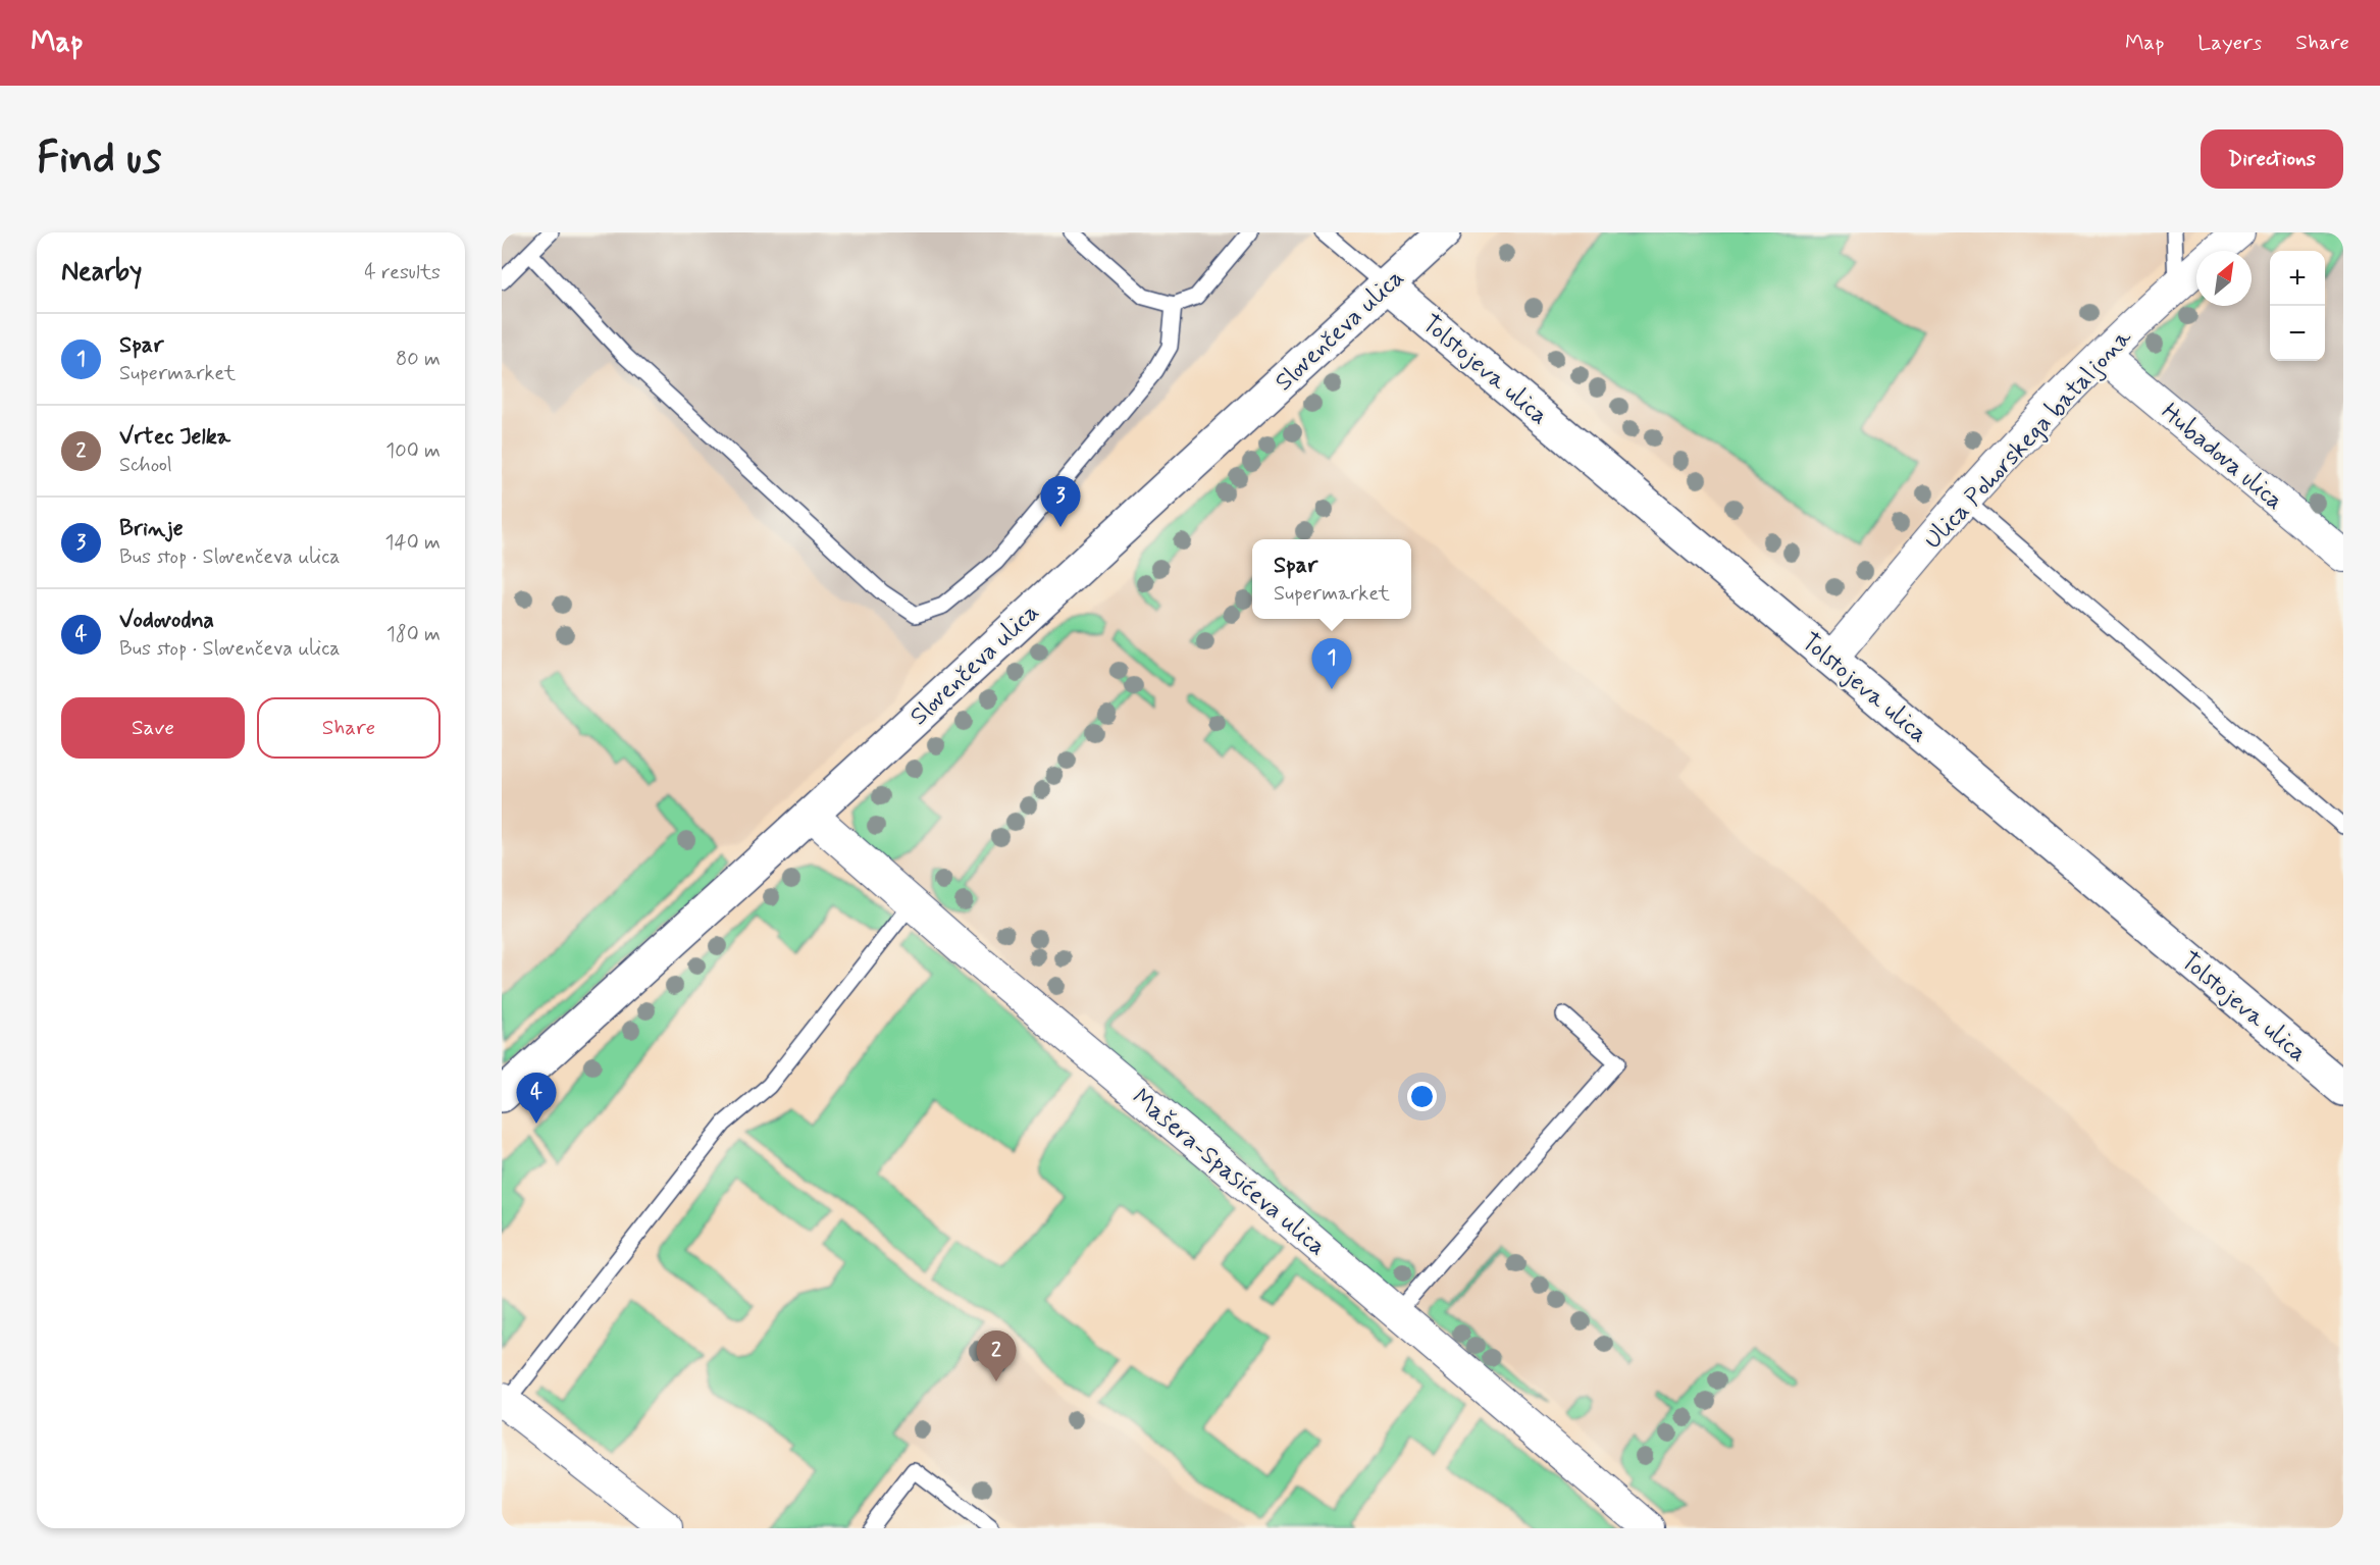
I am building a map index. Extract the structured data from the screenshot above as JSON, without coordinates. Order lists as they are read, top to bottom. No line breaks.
{"streets":{"street":["Slovenčeva ulica","Tolstojeva ulica","Ulica Pohorskega bataljona","Hubadova ulica","Mašera-Spasićeva ulica"]},"crossings":[["Slovenčeva ulica","Tolstojeva ulica"],["Slovenčeva ulica","Mašera-Spasićeva ulica"],["Tolstojeva ulica","Ulica Pohorskega bataljona"],["Ulica Pohorskega bataljona","Hubadova ulica"]],"north":"top right","page":{"header":"Map","nav":["Map","Layers","Share"],"buttons":["Directions",["Save","Share"]],"title":"Find us","heading":["Nearby","4 results"],"map_buttons":["+","−"],"list":[{"mark":"1","name":"Spar","note":"Supermarket","value":"80 m"},{"mark":"2","name":"Vrtec Jelka","note":"School","value":"100 m"},{"mark":"3","name":"Brinje","note":"Bus stop · Slovenčeva ulica","value":"140 m"},{"mark":"4","name":"Vodovodna","note":"Bus stop · Slovenčeva ulica","value":"180 m"}],"pins":["3","1","4","2"],"popup":["Spar","Supermarket"]}}
